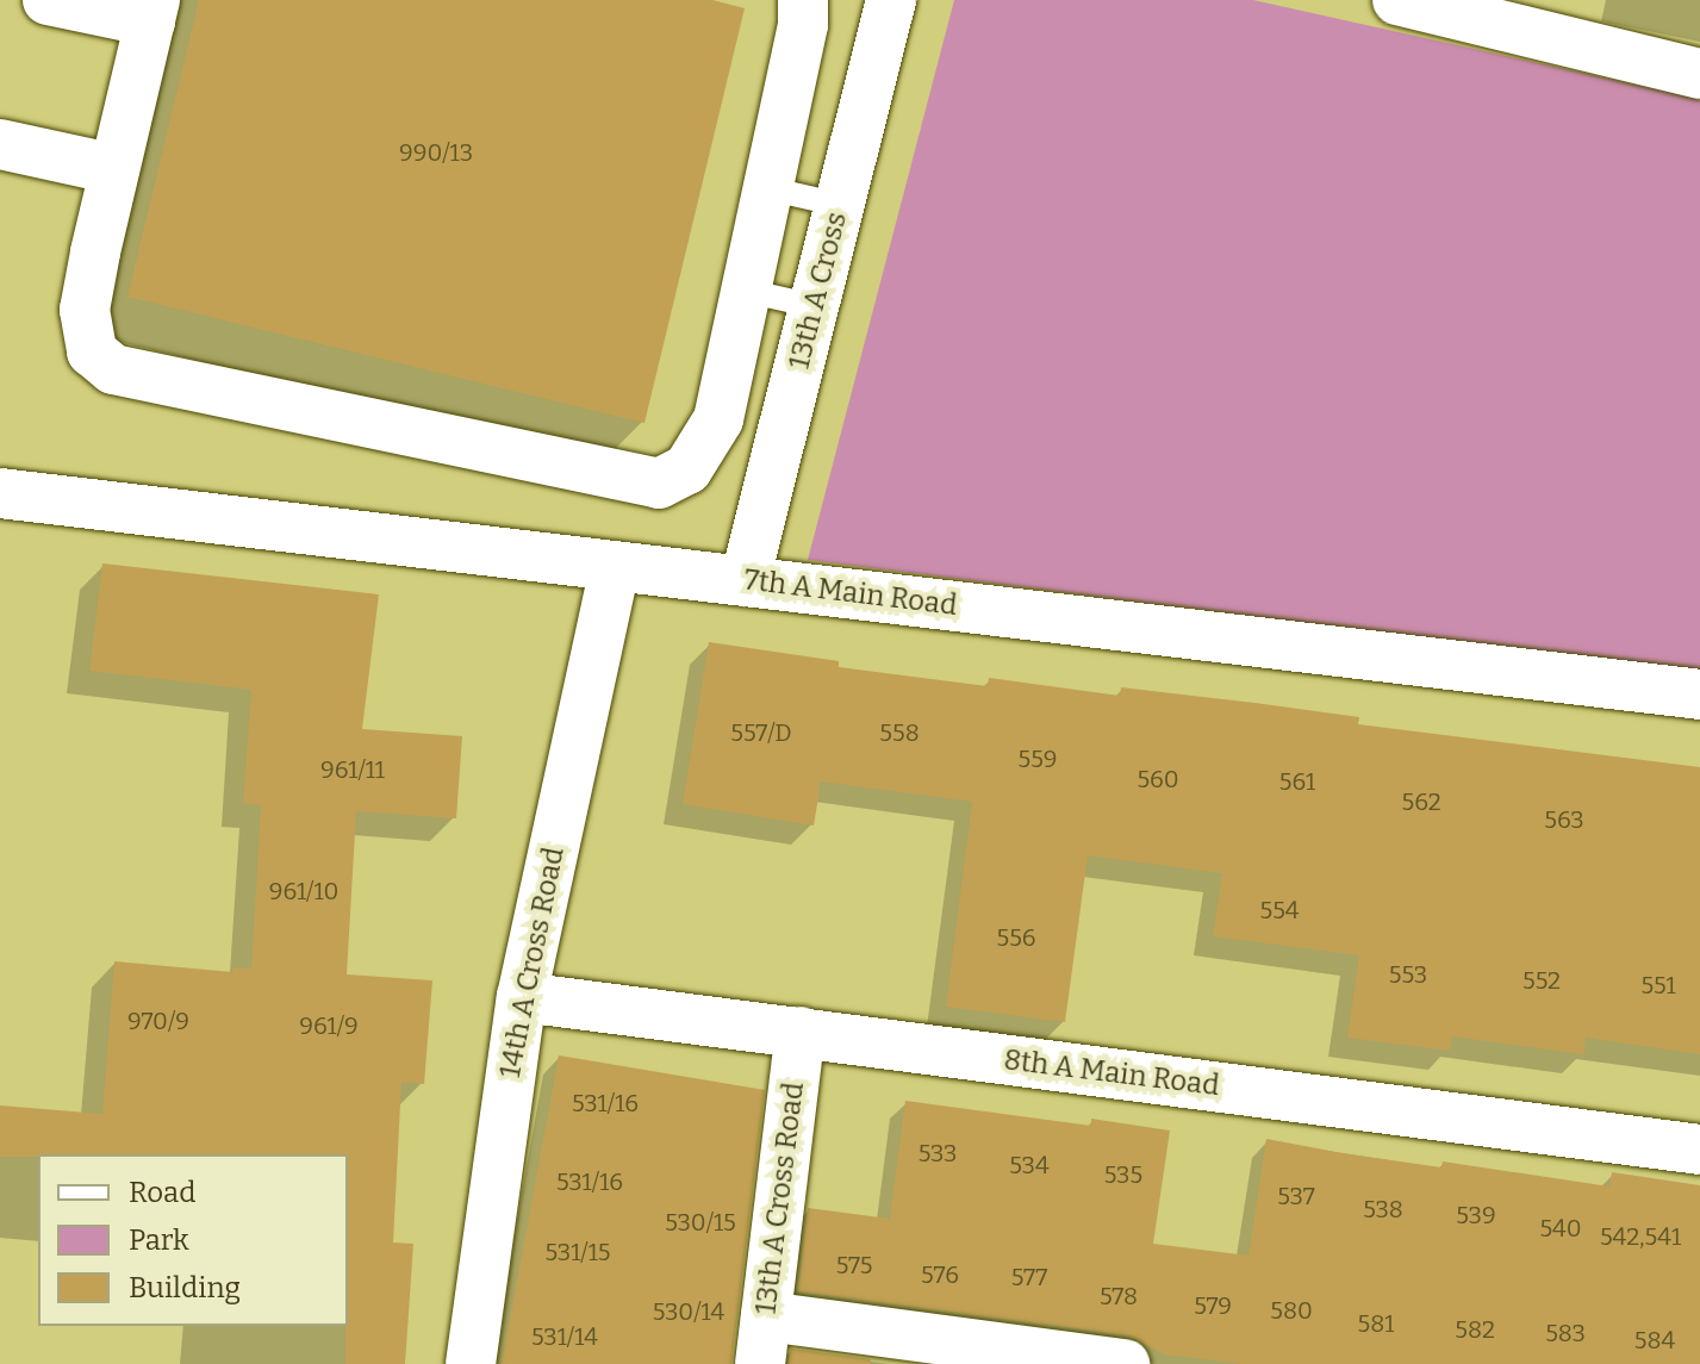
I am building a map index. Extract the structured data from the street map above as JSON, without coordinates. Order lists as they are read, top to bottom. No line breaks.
{"streets":{"street":["13th A Cross","7th A Main Road","14th A Cross Road","8th A Main Road","13th A Cross Road"]},"crossings":[["13th A Cross","7th A Main Road"],["7th A Main Road","14th A Cross Road"],["14th A Cross Road","8th A Main Road"],["8th A Main Road","13th A Cross Road"]],"house_numbers":["990/13","557/D","558","559","961/11","560","561","562","563","961/10","554","556","553","552","551","970/9","961/9","531/16","533","534","535","531/16","537","538","539","530/15","540","542,541","531/15","575","576","577","578","579","580","530/14","581","582","583","531/14","584"],"legend":["Road","Park","Building"]}
